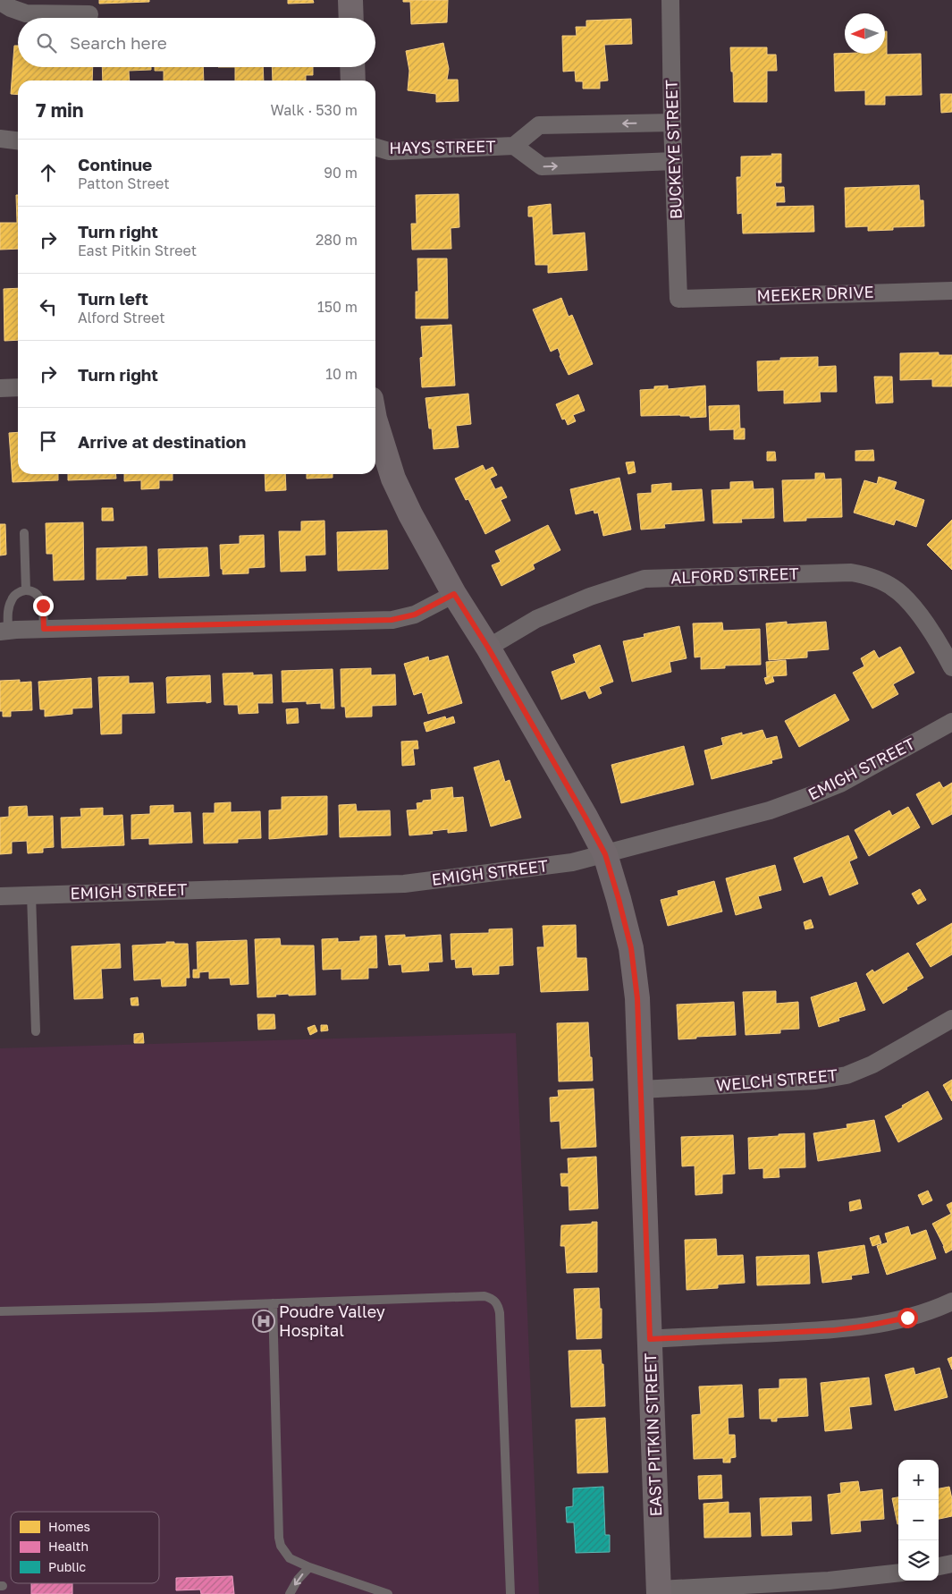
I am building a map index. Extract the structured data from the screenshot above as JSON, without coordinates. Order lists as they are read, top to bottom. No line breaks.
{"streets":{"street":["HAYS STREET","BUCKEYE STREET","MEEKER DRIVE","ALFORD STREET","EMIGH STREET","WELCH STREET","EAST PITKIN STREET"]},"crossings":[["HAYS STREET","BUCKEYE STREET"],["BUCKEYE STREET","MEEKER DRIVE"],["ALFORD STREET","EAST PITKIN STREET"],["EMIGH STREET","EAST PITKIN STREET"],["WELCH STREET","EAST PITKIN STREET"]],"places":{"hospital":["Poudre Valley Hospital"]},"legend":["Homes","Health","Public"],"north":"left","page":{"search":"Search here","heading":["7 min","Walk · 530 m"],"list":[["Continue","Patton Street","90 m"],["Turn right","East Pitkin Street","280 m"],["Turn left","Alford Street","150 m"],["Turn right","10 m"],"Arrive at destination"],"map_buttons":["+","−"]}}
